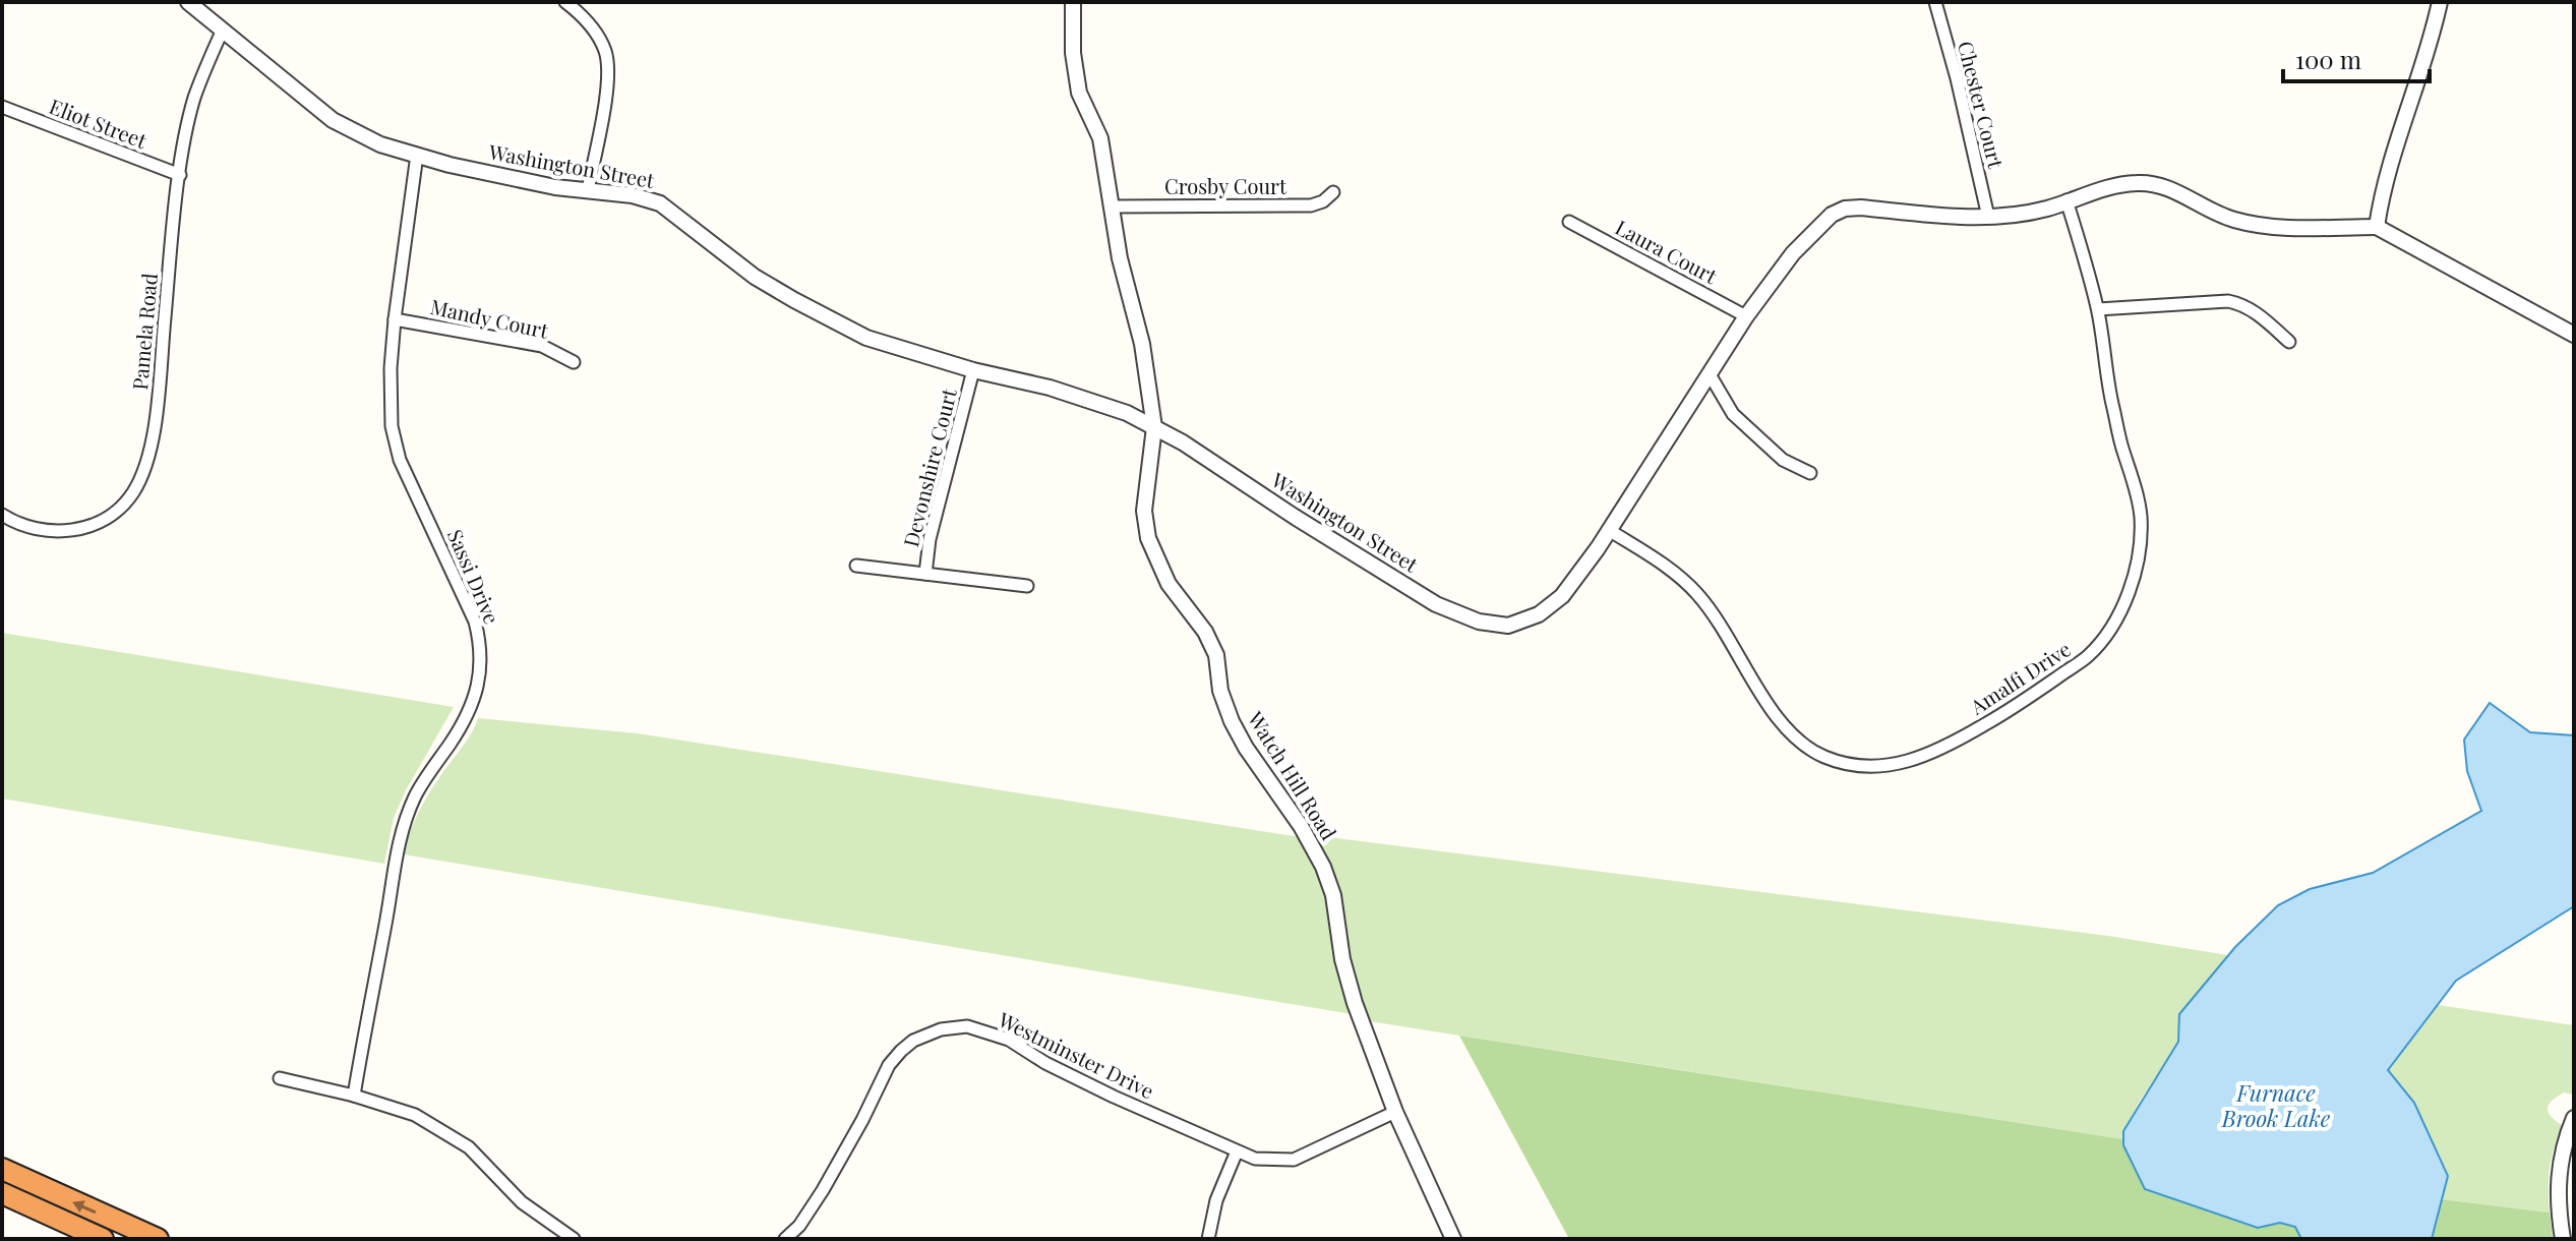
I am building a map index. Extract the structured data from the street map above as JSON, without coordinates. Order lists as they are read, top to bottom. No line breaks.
{"streets":{"street":["Chester Court","Eliot Street","Washington Street","Crosby Court","Laura Court","Mandy Court","Pamela Road","Devonshire Court","Sassi Drive","Amalfi Drive","Watch Hill Road","Westminster Drive"]},"crossings":[["Chester Court","Washington Street"],["Eliot Street","Pamela Road"],["Washington Street","Laura Court"],["Washington Street","Pamela Road"],["Washington Street","Devonshire Court"],["Washington Street","Sassi Drive"],["Washington Street","Amalfi Drive"],["Washington Street","Watch Hill Road"],["Crosby Court","Watch Hill Road"],["Mandy Court","Sassi Drive"],["Watch Hill Road","Westminster Drive"]],"water":["Furnace Brook Lake"],"scale_bar":"100 m"}
